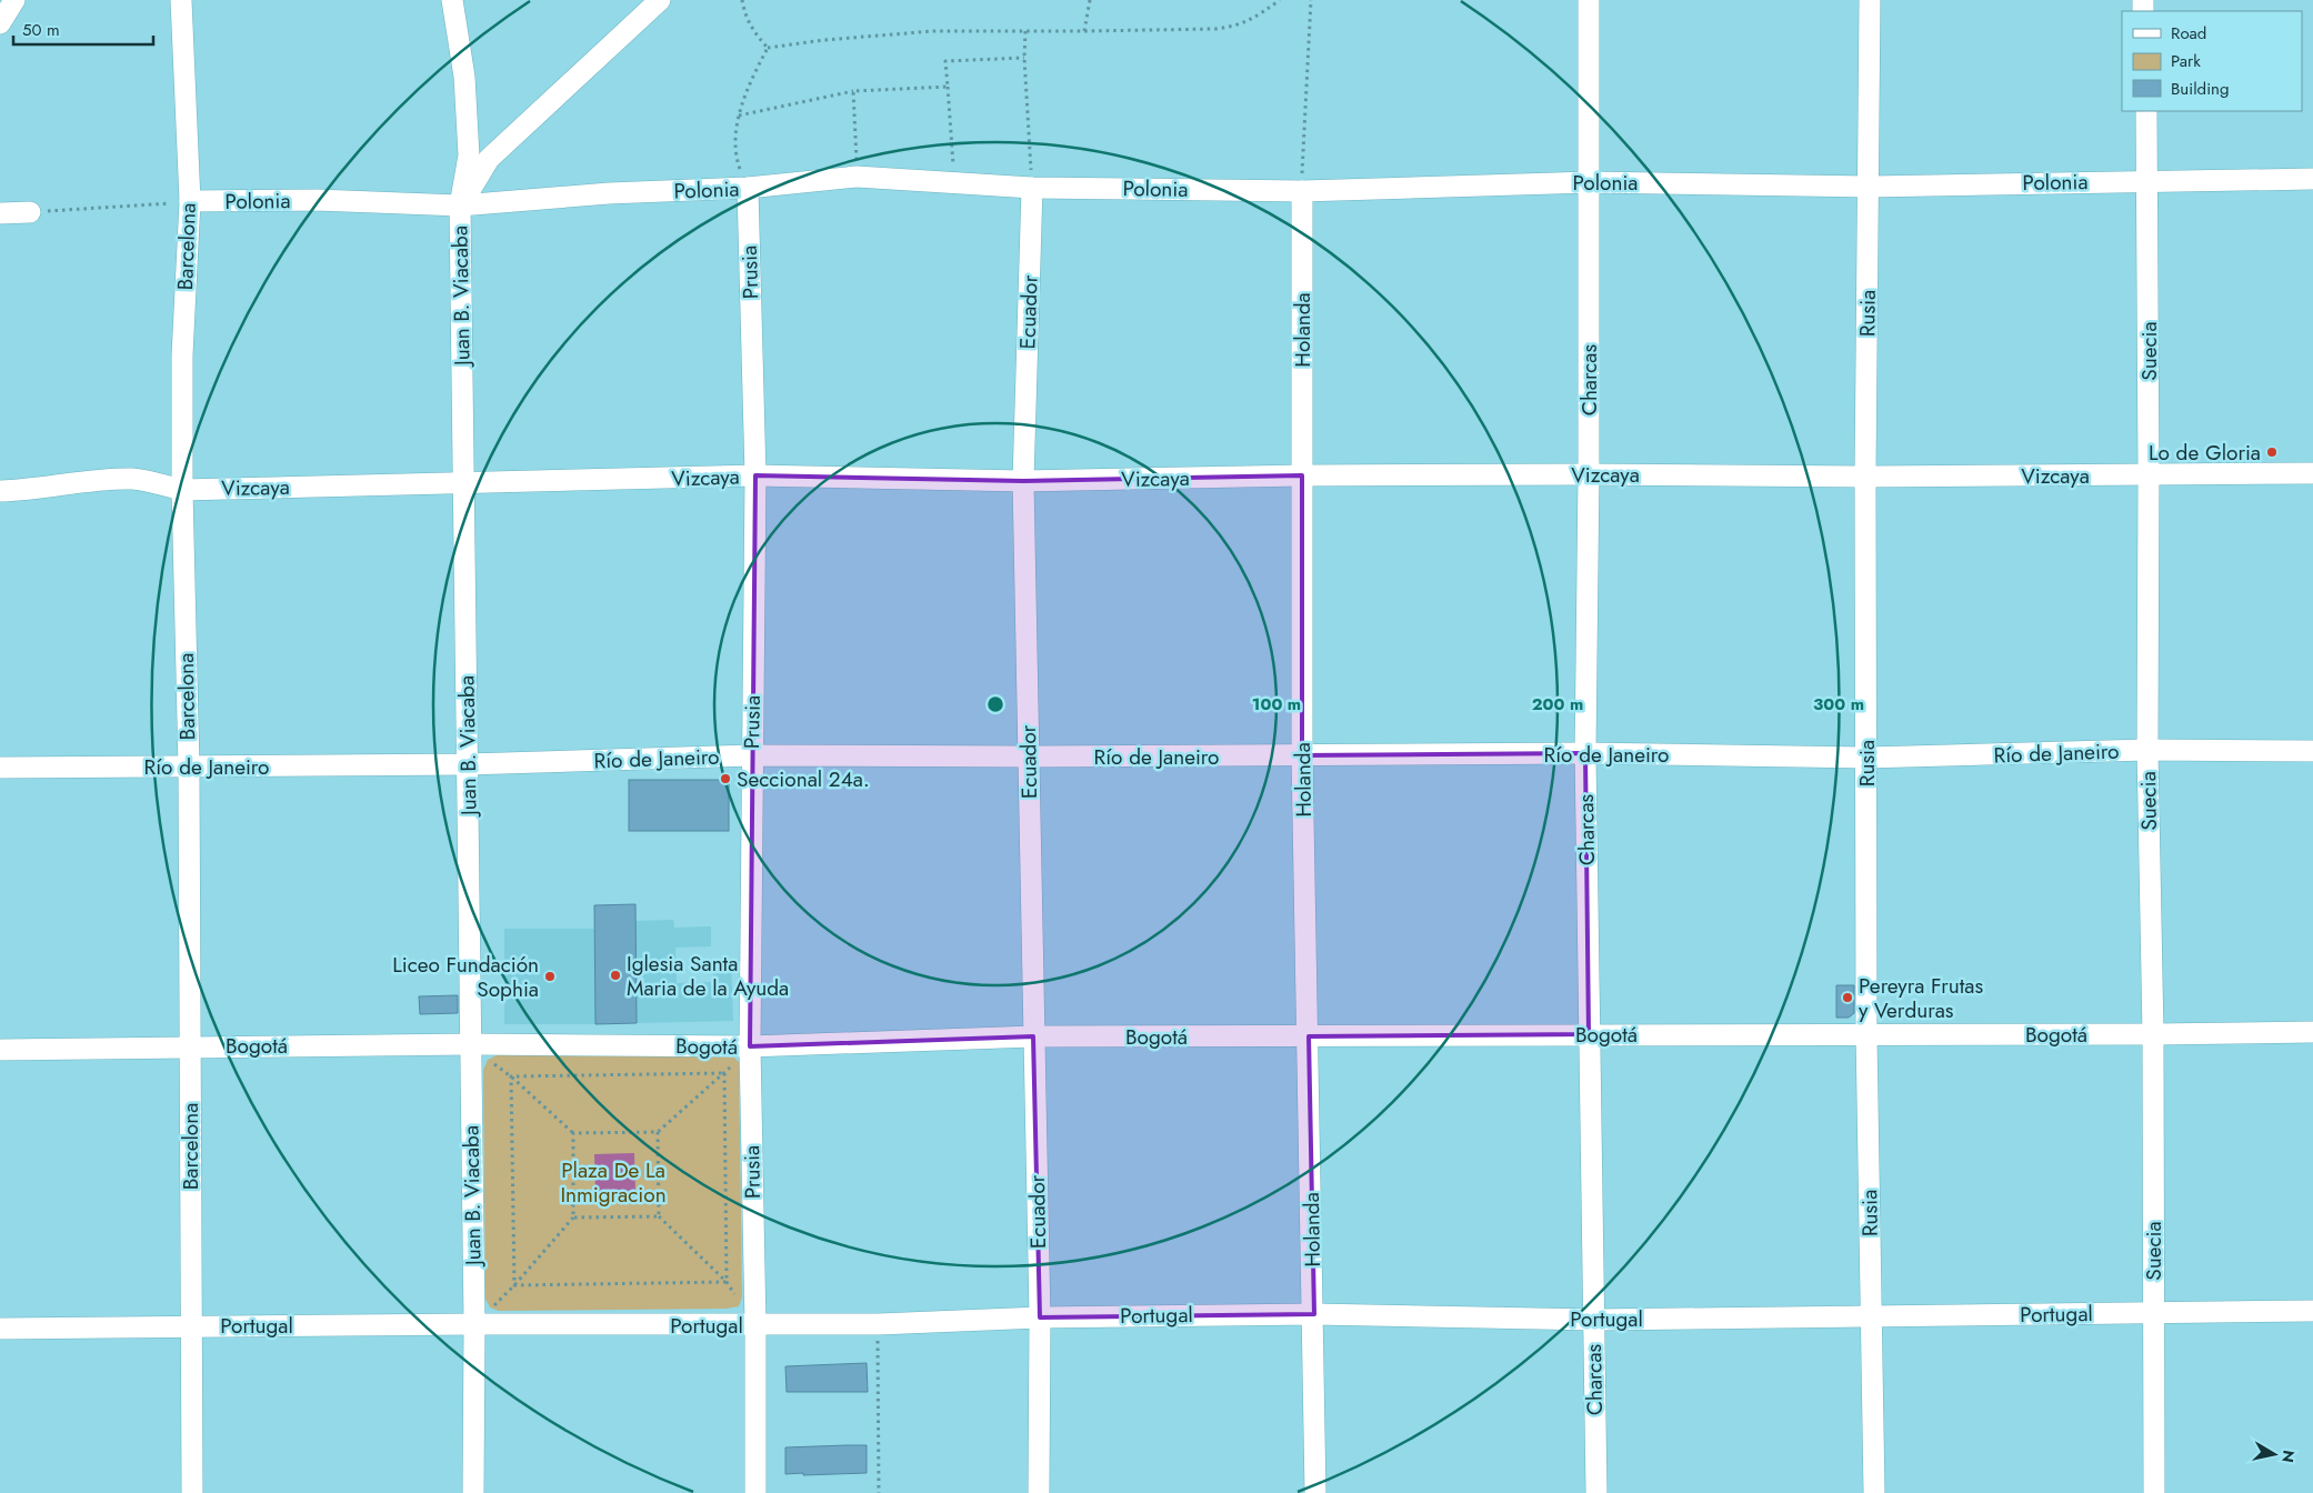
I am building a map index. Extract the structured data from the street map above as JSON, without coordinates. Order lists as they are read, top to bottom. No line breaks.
{"streets":{"street":["Polonia","Barcelona","Prusia","Juan B. Viacaba","Ecuador","Rusia","Holanda","Suecia","Charcas","Vizcaya","Río de Janeiro","Bogotá","Portugal"]},"crossings":[["Polonia","Barcelona"],["Polonia","Prusia"],["Polonia","Juan B. Viacaba"],["Polonia","Ecuador"],["Polonia","Rusia"],["Polonia","Holanda"],["Polonia","Suecia"],["Polonia","Charcas"],["Barcelona","Vizcaya"],["Barcelona","Río de Janeiro"],["Barcelona","Bogotá"],["Barcelona","Portugal"],["Prusia","Vizcaya"],["Prusia","Río de Janeiro"],["Prusia","Bogotá"],["Prusia","Portugal"],["Juan B. Viacaba","Vizcaya"],["Juan B. Viacaba","Río de Janeiro"],["Juan B. Viacaba","Bogotá"],["Juan B. Viacaba","Portugal"],["Ecuador","Vizcaya"],["Ecuador","Río de Janeiro"],["Ecuador","Bogotá"],["Ecuador","Portugal"],["Rusia","Vizcaya"],["Rusia","Río de Janeiro"],["Rusia","Bogotá"],["Rusia","Portugal"],["Holanda","Vizcaya"],["Holanda","Río de Janeiro"],["Holanda","Bogotá"],["Holanda","Portugal"],["Suecia","Vizcaya"],["Suecia","Río de Janeiro"],["Suecia","Bogotá"],["Suecia","Portugal"],["Charcas","Vizcaya"],["Charcas","Río de Janeiro"],["Charcas","Bogotá"],["Charcas","Portugal"]],"parks":["Plaza De La Inmigracion"],"places":["Lo de Gloria","Seccional 24a.","Iglesia Santa Maria de la Ayuda","Liceo Fundación Sophia","Pereyra Frutas y Verduras"],"legend":["Road","Park","Building"],"scale_bar":"50 m","north":"right","rings":["100 m","200 m","300 m"]}
